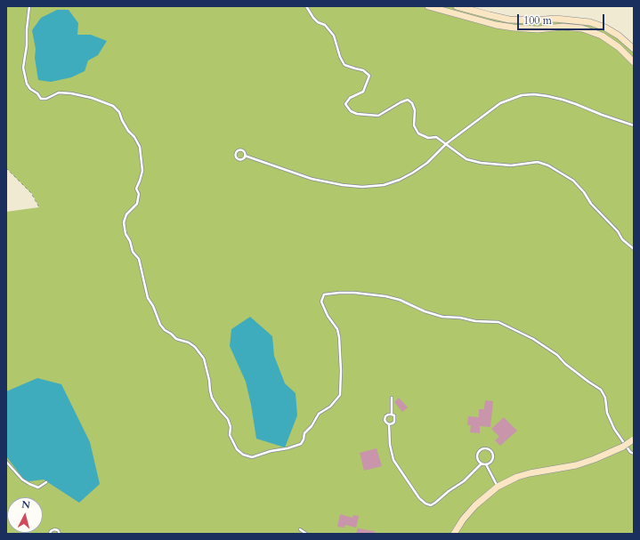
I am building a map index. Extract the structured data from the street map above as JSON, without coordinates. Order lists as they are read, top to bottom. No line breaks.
{"scale_bar":"100 m","north":"top"}
